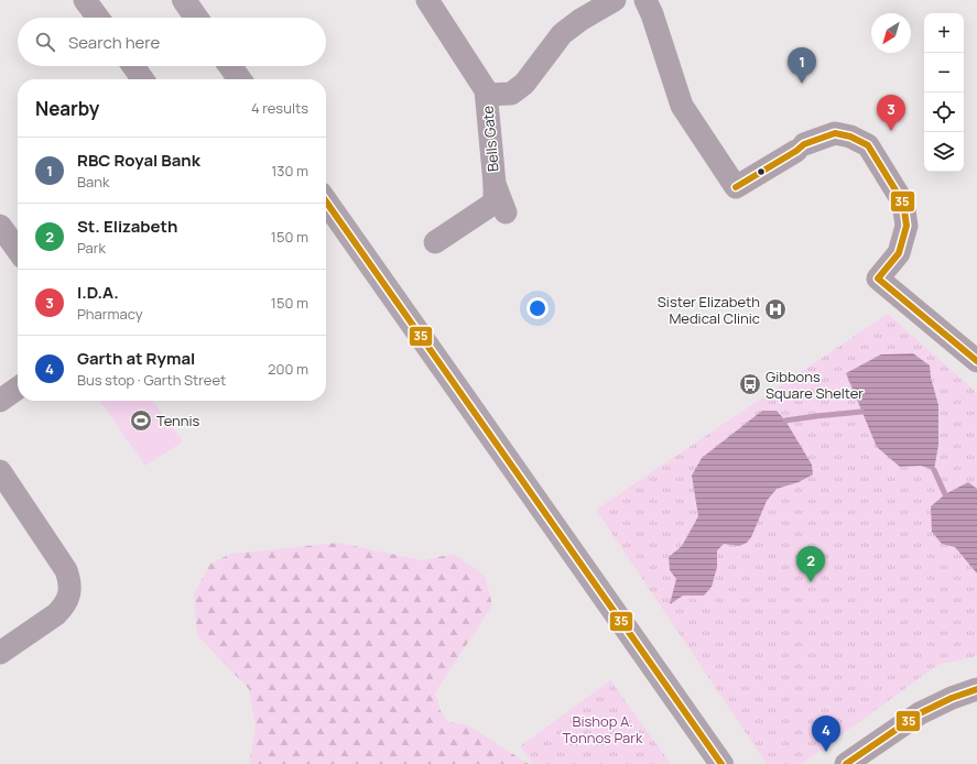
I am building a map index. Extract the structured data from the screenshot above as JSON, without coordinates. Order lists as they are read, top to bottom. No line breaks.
{"streets":{"street":["Bells Gate"]},"parks":["Bishop A. Tonnos Park"],"places":{"hospital":["Sister Elizabeth Medical Clinic"],"bus stop":["Gibbons Square Shelter"],"sports":["Tennis"]},"lines":["transit line 35"],"north":"bottom left","page":{"map_buttons":["+","−"],"search":"Search here","pins":["1","3","2","4"],"heading":["Nearby","4 results"],"list":[{"mark":"1","name":"RBC Royal Bank","note":"Bank","value":"130 m"},{"mark":"2","name":"St. Elizabeth","note":"Park","value":"150 m"},{"mark":"3","name":"I.D.A.","note":"Pharmacy","value":"150 m"},{"mark":"4","name":"Garth at Rymal","note":"Bus stop · Garth Street","value":"200 m"}]}}
